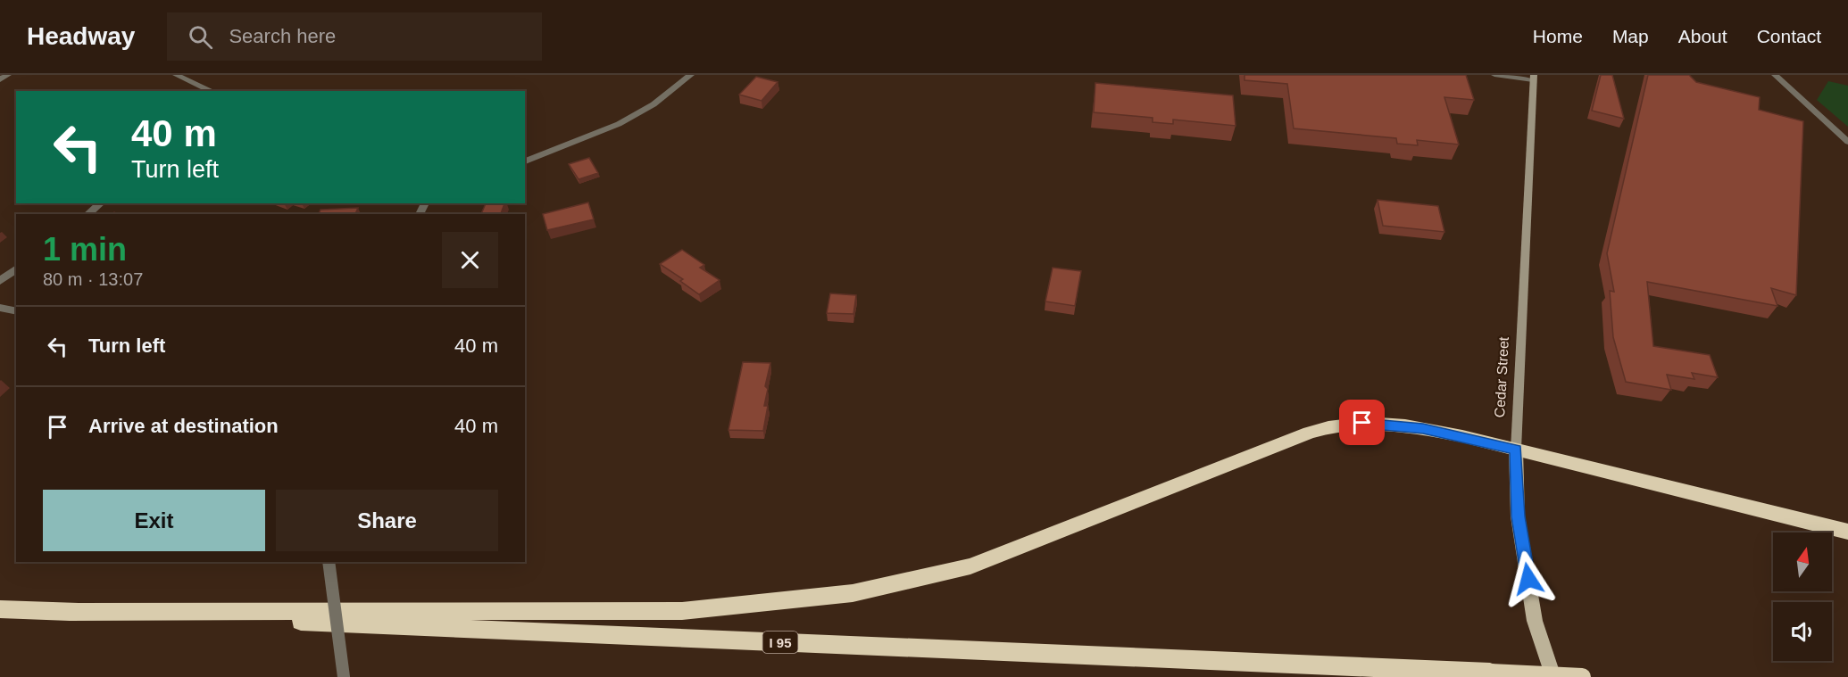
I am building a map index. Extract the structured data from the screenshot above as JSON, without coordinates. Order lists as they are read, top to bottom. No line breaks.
{"streets":{"highway":["I 95"],"main road":["Cedar Street"]},"north":"top","page":{"header":"Headway","search":"Search here","nav":["Home","Map","About","Contact"],"turn":["40 m","Turn left"],"heading":["1 min","80 m · 13:07"],"list":[{"name":"Turn left","value":"40 m"},{"name":"Arrive at destination","value":"40 m"}],"buttons":["Exit","Share"]}}
